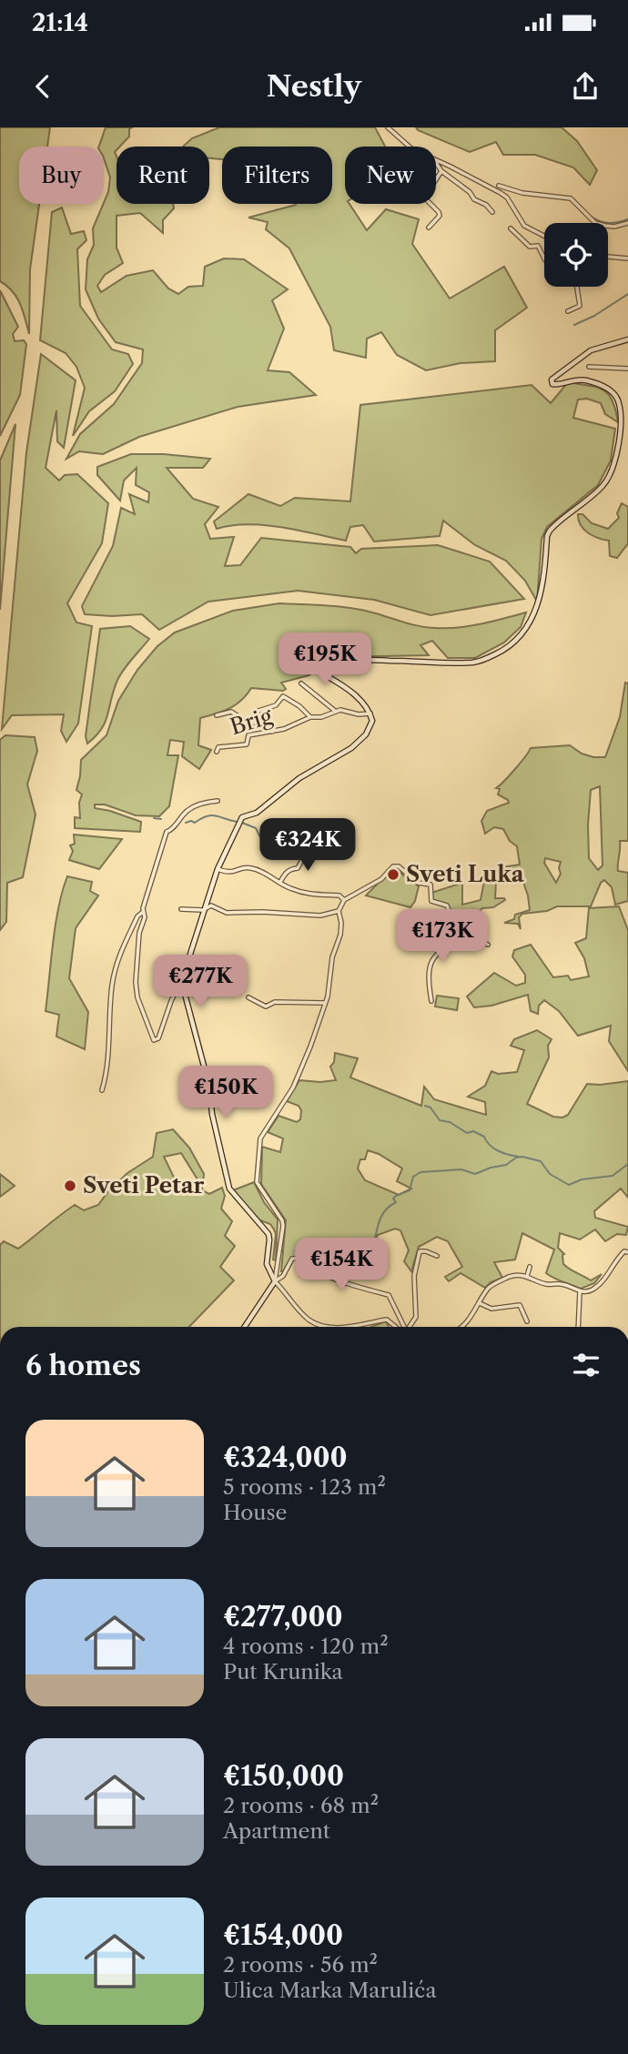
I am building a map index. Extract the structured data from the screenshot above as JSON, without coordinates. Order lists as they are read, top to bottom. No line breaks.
{"streets":{"street":["Brig"]},"places":["Sveti Luka","Sveti Petar"],"page":{"status":"21:14","header":"Nestly","chip":["Buy","Rent","Filters","New"],"price":["€195K","€324K","€173K","€277K","€150K","€154K"],"heading":"6 homes","list":[{"name":"€324,000","note":"5 rooms · 123 m² · House"},{"name":"€277,000","note":"4 rooms · 120 m² · Put Krunika"},{"name":"€150,000","note":"2 rooms · 68 m² · Apartment"},{"name":"€154,000","note":"2 rooms · 56 m² · Ulica Marka Marulića"}]}}
